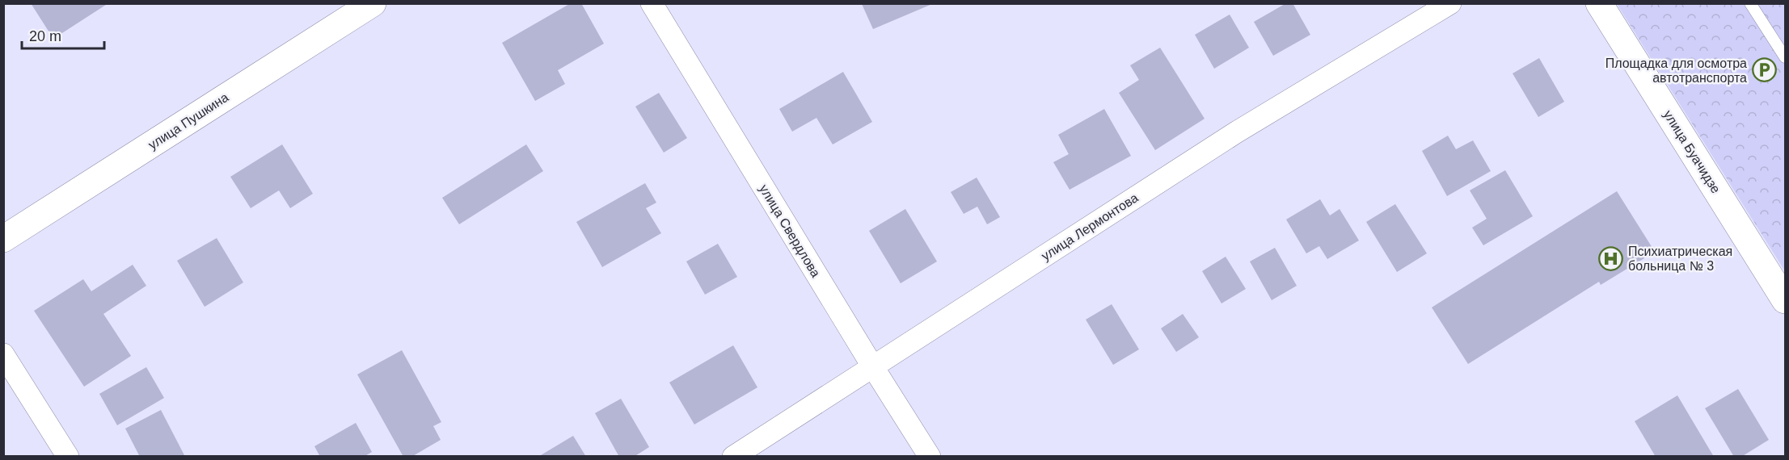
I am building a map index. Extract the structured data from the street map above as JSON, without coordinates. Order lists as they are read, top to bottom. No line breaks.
{"streets":{"street":["улица Пушкина","улица Буачидзе","улица Лермонтова","улица Свердлова"]},"crossings":[["улица Лермонтова","улица Свердлова"]],"places":{"parking":["Площадка для осмотра автотранспорта"],"hospital":["Психиатрическая больница № 3"]},"scale_bar":"20 m"}
